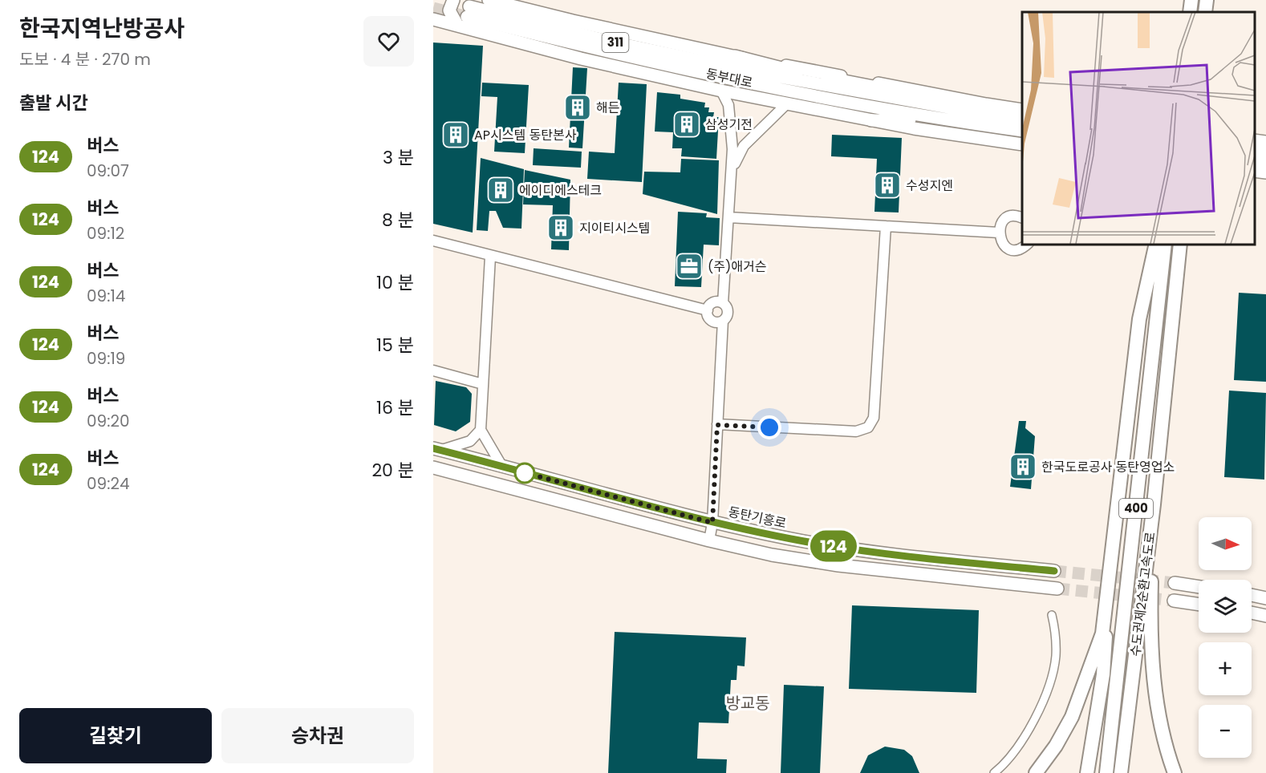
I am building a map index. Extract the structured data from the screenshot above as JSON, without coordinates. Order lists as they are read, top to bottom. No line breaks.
{"streets":{"highway":["400","수도권제2순환고속도로"],"main road":["311","동부대로","동탄기흥로"]},"districts":["방교동"],"places":{"building":["해든","삼성기전","AP시스템 동탄본사","수성지엔","에이디에스테크","지이티시스템","한국도로공사 동탄영업소"],"office":["(주)애거슨"]},"lines":["bus line 124"],"north":"right","page":{"heading":[["한국지역난방공사","도보 · 4 분 · 270 m"],"출발 시간"],"on_map":"124","list":[{"mark":"124","name":"버스","note":"09:07","value":"3 분"},{"mark":"124","name":"버스","note":"09:12","value":"8 분"},{"mark":"124","name":"버스","note":"09:14","value":"10 분"},{"mark":"124","name":"버스","note":"09:19","value":"15 분"},{"mark":"124","name":"버스","note":"09:20","value":"16 분"},{"mark":"124","name":"버스","note":"09:24","value":"20 분"}],"map_buttons":["+","−"],"buttons":["길찾기","승차권"]}}
